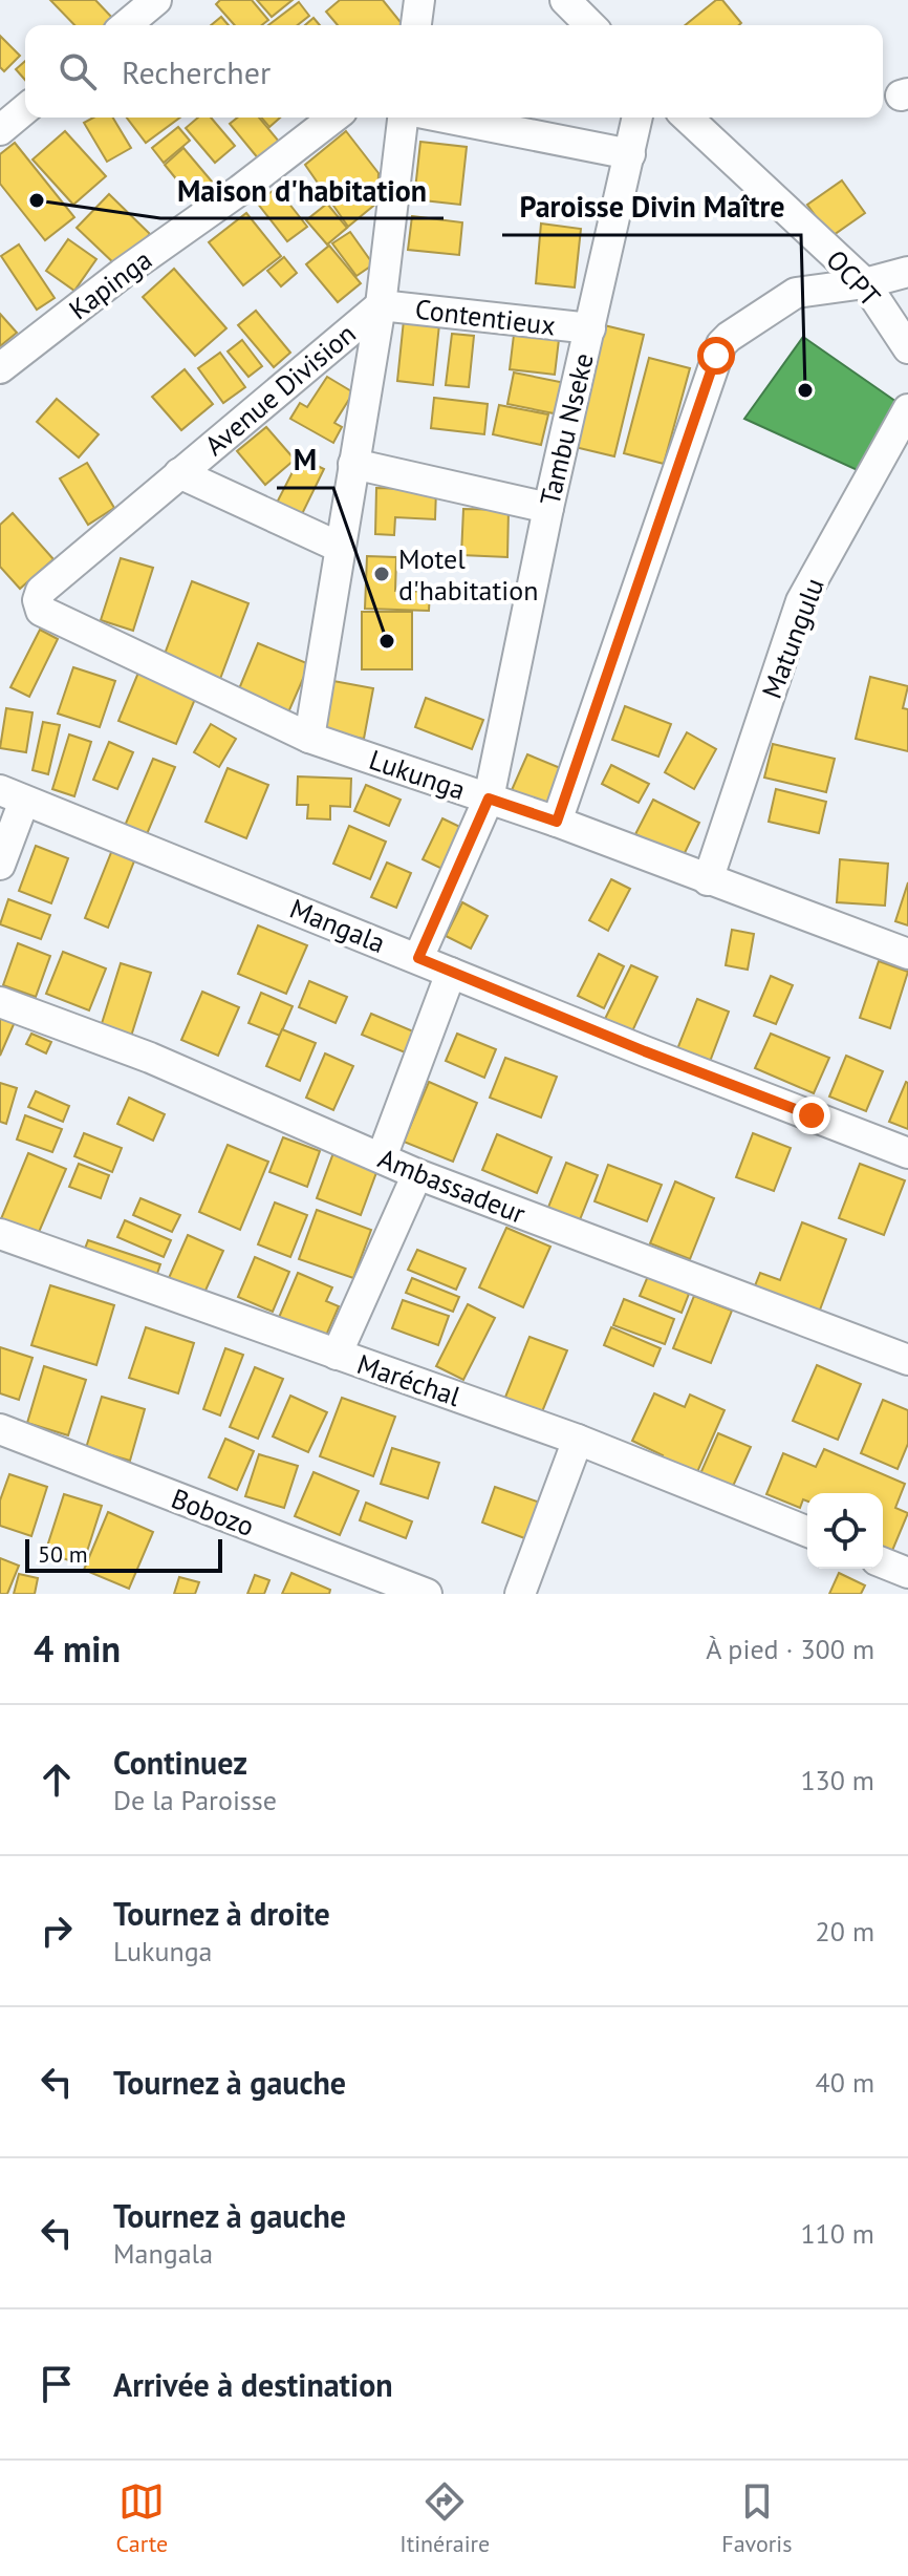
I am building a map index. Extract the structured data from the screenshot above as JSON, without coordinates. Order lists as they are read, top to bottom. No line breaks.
{"streets":{"street":["OCPT","Kapinga","Contentieux","Avenue Division","Tambu Nseke","Matungulu","Lukunga","Mangala","Ambassadeur","Maréchal","Bobozo"]},"crossings":[["Contentieux","Avenue Division"],["Contentieux","Tambu Nseke"],["Avenue Division","Lukunga"],["Tambu Nseke","Lukunga"],["Tambu Nseke","Mangala"],["Matungulu","Lukunga"]],"places":["Maison d'habitation","Paroisse Divin Maître","Motel d'habitation","M"],"scale_bar":"50 m","page":{"search":"Rechercher","scale":"50 m","heading":["4 min","À pied · 300 m"],"list":[["Continuez","De la Paroisse","130 m"],["Tournez à droite","Lukunga","20 m"],["Tournez à gauche","40 m"],["Tournez à gauche","Mangala","110 m"],"Arrivée à destination"],"nav":["Carte","Itinéraire","Favoris"]}}
